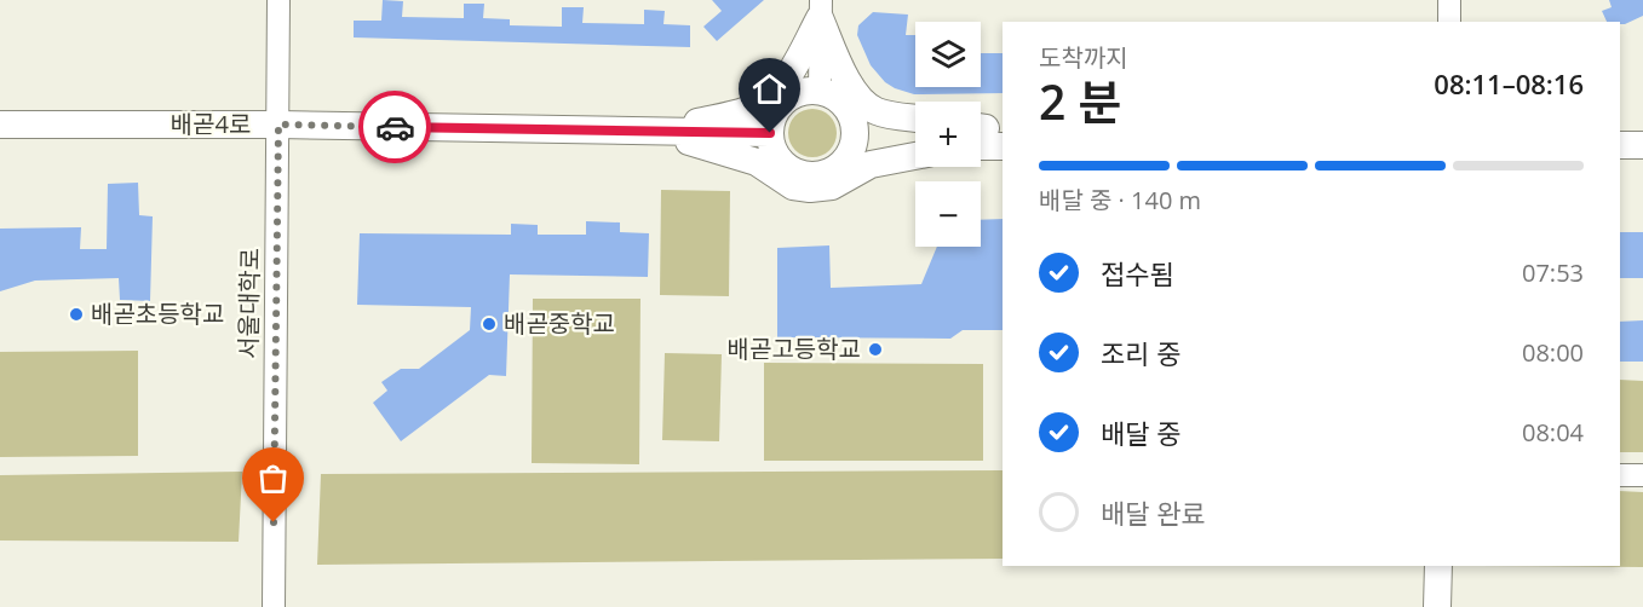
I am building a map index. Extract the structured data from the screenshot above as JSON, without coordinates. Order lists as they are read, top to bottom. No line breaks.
{"streets":{"main road":["배곧4로"],"street":["서울대학로"]},"crossings":[["배곧4로","서울대학로"]],"places":["배곧초등학교","배곧중학교","배곧고등학교"],"page":{"map_buttons":["+","−"],"heading":["2 분","도착까지","08:11–08:16"],"bar":"배달 중 · 140 m","list":[["접수됨","07:53"],["조리 중","08:00"],["배달 중","08:04"],"배달 완료"]}}
